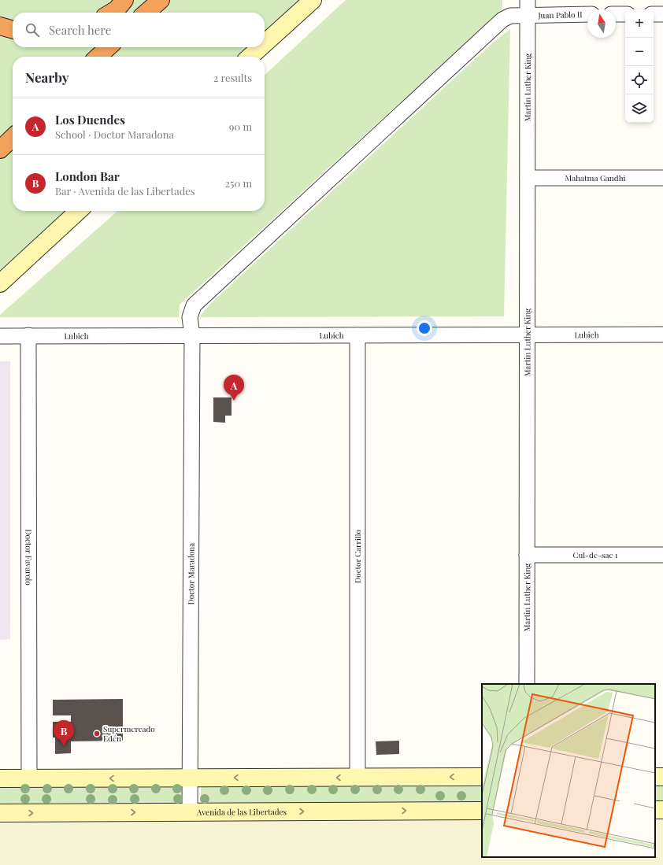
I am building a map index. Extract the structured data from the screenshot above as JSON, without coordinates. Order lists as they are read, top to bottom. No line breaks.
{"streets":{"main road":["Avenida de las Libertades"],"street":["Juan Pablo II","Martin Luther King","Mahatma Gandhi","Lubich","Cul-de-sac 1","Doctor Carrillo","Doctor Favarolo","Doctor Maradona"]},"crossings":[["Juan Pablo II","Martin Luther King"],["Juan Pablo II","Lubich"],["Juan Pablo II","Doctor Maradona"],["Martin Luther King","Mahatma Gandhi"],["Martin Luther King","Lubich"],["Martin Luther King","Cul-de-sac 1"],["Lubich","Doctor Carrillo"],["Lubich","Doctor Favarolo"],["Lubich","Doctor Maradona"],["Doctor Maradona","Avenida de las Libertades"]],"places":["Supermercado Edén"],"north":"top","page":{"map_buttons":["+","−"],"search":"Search here","heading":["Nearby","2 results"],"list":[{"mark":"A","name":"Los Duendes","note":"School · Doctor Maradona","value":"90 m"},{"mark":"B","name":"London Bar","note":"Bar · Avenida de las Libertades","value":"250 m"}],"pins":["A","B"]}}
